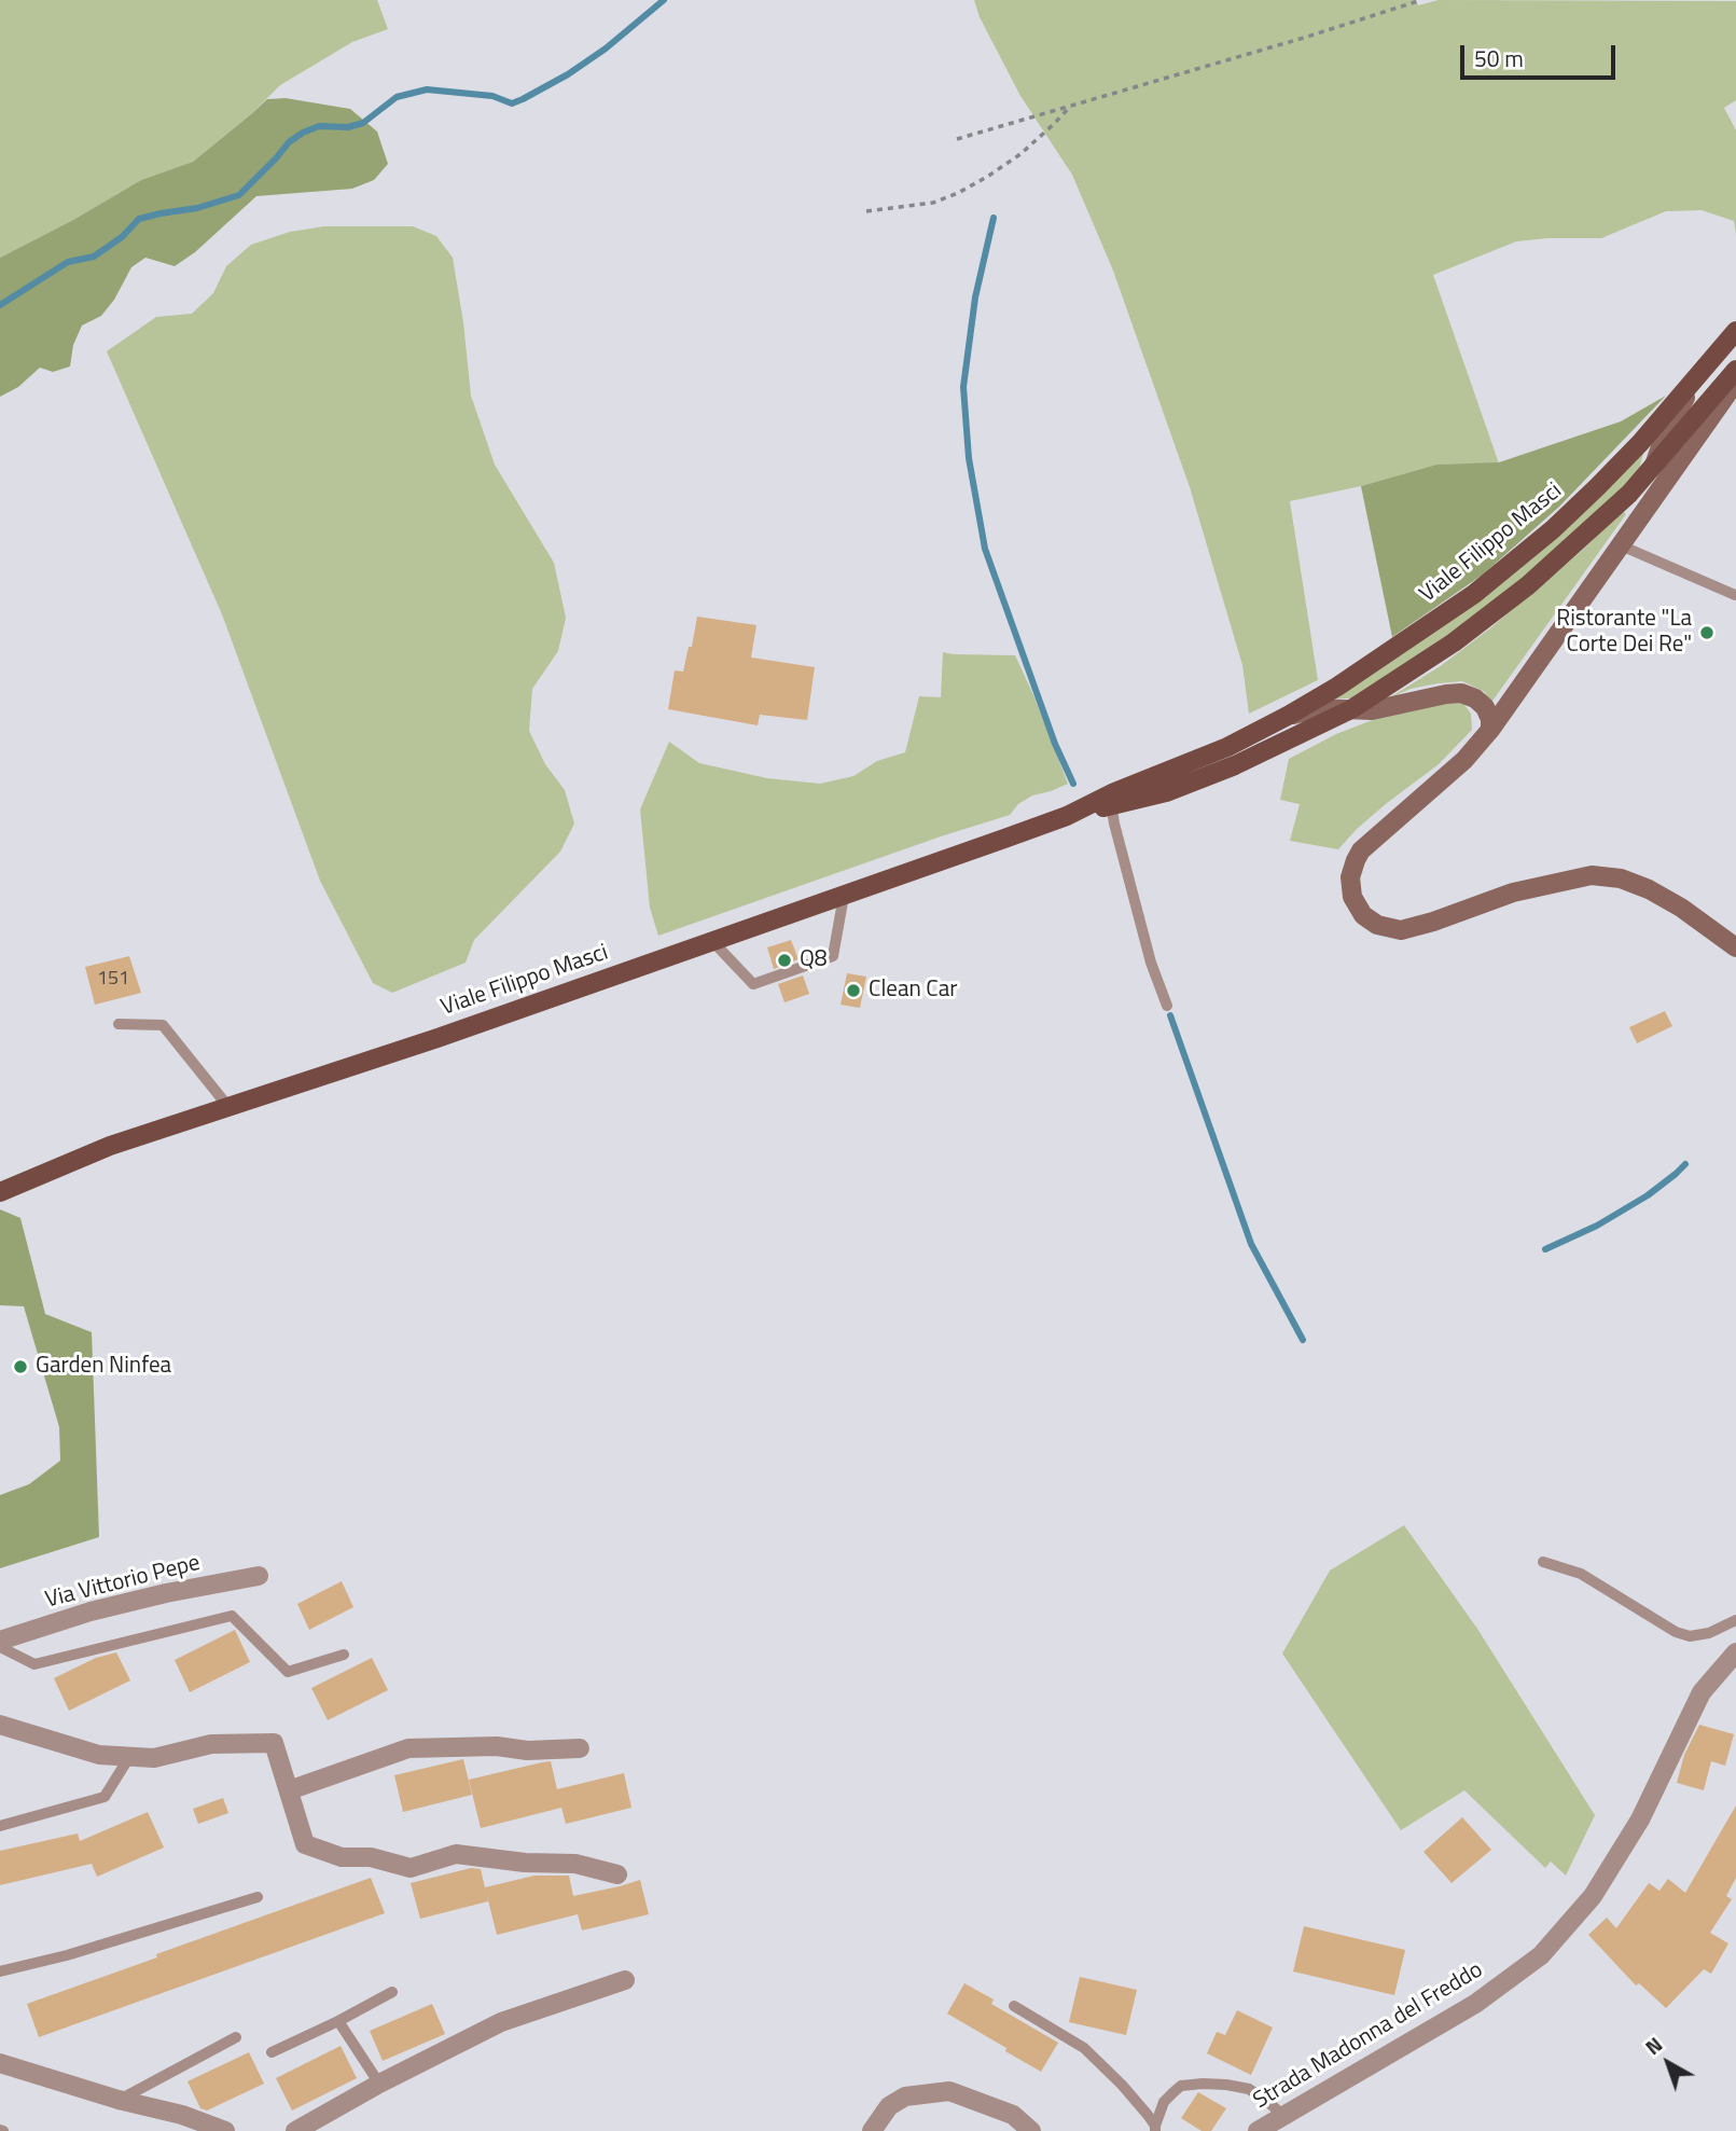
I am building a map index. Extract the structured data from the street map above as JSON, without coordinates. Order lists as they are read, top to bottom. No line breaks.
{"streets":{"main road":["Viale Filippo Masci"],"street":["Via Vittorio Pepe","Strada Madonna del Freddo"]},"places":["Ristorante \"La Corte Dei Re\"","Q8","Clean Car","Garden Ninfea"],"house_numbers":["151"],"scale_bar":"50 m","north":"top left"}
